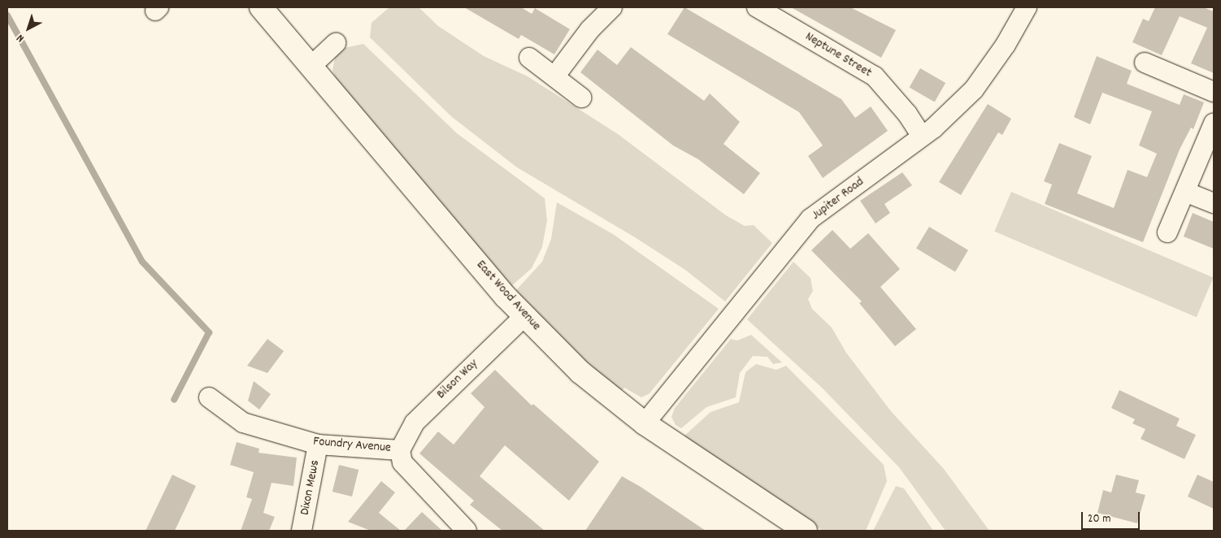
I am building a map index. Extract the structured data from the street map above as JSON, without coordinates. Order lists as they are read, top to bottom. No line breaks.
{"streets":{"street":["Neptune Street","Jupiter Road","East Wood Avenue","Bilson Way","Foundry Avenue","Dixon Mews"]},"crossings":[["Neptune Street","Jupiter Road"],["Jupiter Road","East Wood Avenue"],["East Wood Avenue","Bilson Way"],["Bilson Way","Foundry Avenue"],["Foundry Avenue","Dixon Mews"]],"scale_bar":"20 m","north":"bottom left"}
